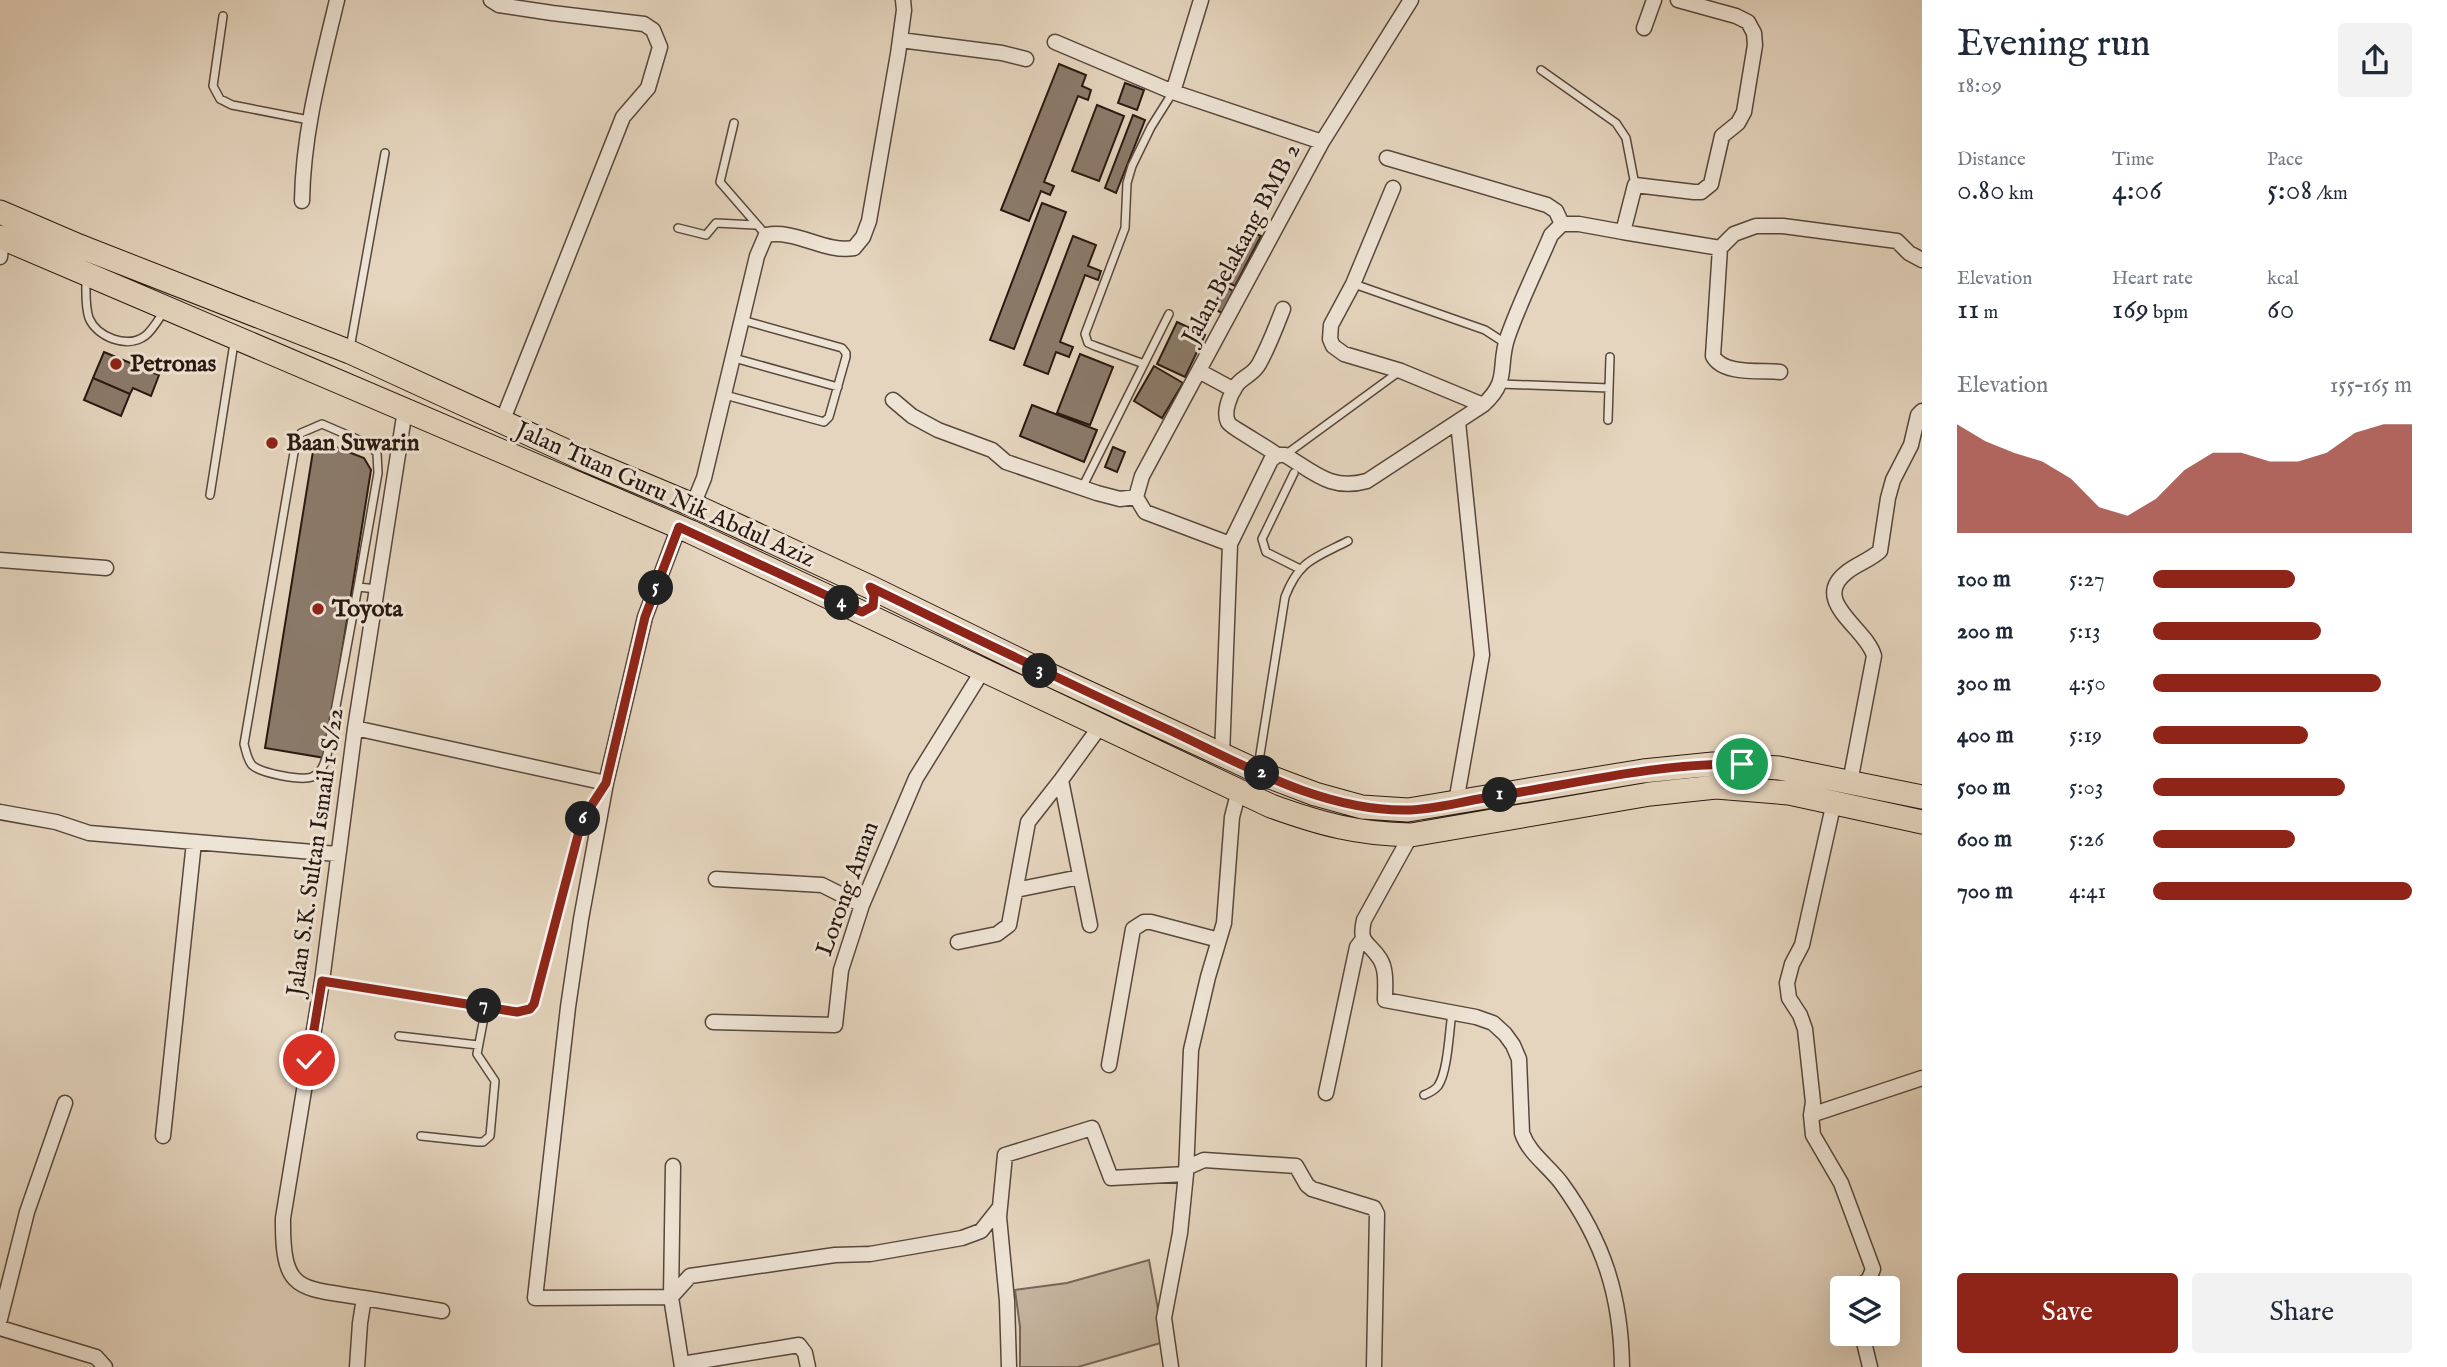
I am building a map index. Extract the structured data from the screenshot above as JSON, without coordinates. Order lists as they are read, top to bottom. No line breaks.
{"streets":{"main road":["Jalan Tuan Guru Nik Abdul Aziz"],"street":["Jalan Belakang BMB 2","Jalan S.K. Sultan Ismail 1 S/22","Lorong Aman"]},"crossings":[["Jalan Tuan Guru Nik Abdul Aziz","Jalan S.K. Sultan Ismail 1 S/22"],["Jalan Tuan Guru Nik Abdul Aziz","Lorong Aman"]],"places":["Petronas","Baan Suwarin","Toyota"],"page":{"heading":["Evening run","18:09"],"stats":[["Distance","0.80 km"],["Time","4:06"],["Pace","5:08 /km"],["Elevation","11 m"],["Heart rate","169 bpm"],["kcal","60"]],"chart":["Elevation","155–165 m"],"list":[{"name":"100 m","note":"5:27"},{"name":"200 m","note":"5:13"},{"name":"300 m","note":"4:50"},{"name":"400 m","note":"5:19"},{"name":"500 m","note":"5:03"},{"name":"600 m","note":"5:26"},{"name":"700 m","note":"4:41"}],"pins":["5","4","3","2","1","6","7"],"buttons":["Save","Share"]}}
